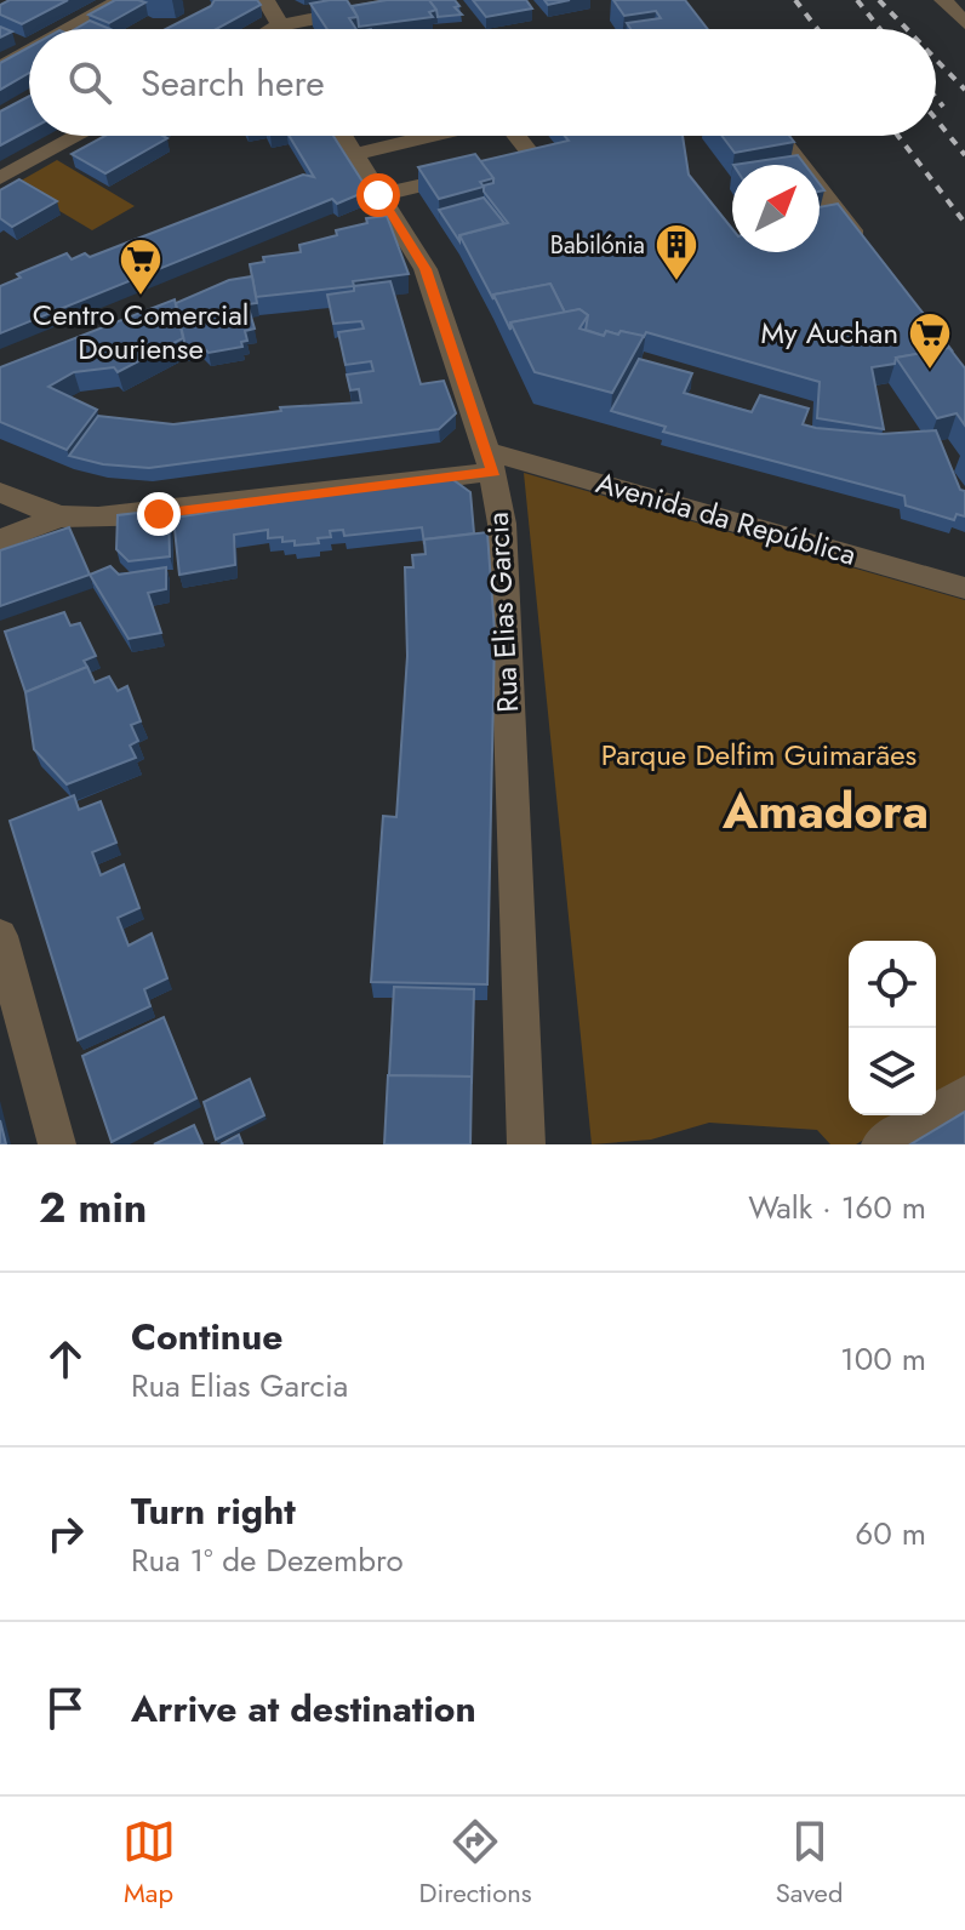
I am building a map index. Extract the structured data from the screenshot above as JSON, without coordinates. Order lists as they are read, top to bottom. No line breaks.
{"streets":{"street":["Avenida da República","Rua Elias Garcia"]},"crossings":[["Avenida da República","Rua Elias Garcia"]],"districts":["Amadora"],"parks":["Parque Delfim Guimarães"],"places":{"building":["Babilónia"],"supermarket":["Centro Comercial Douriense","My Auchan"]},"north":"top right","page":{"search":"Search here","heading":["2 min","Walk · 160 m"],"list":[["Continue","Rua Elias Garcia","100 m"],["Turn right","Rua 1º de Dezembro","60 m"],"Arrive at destination"],"nav":["Map","Directions","Saved"]}}
